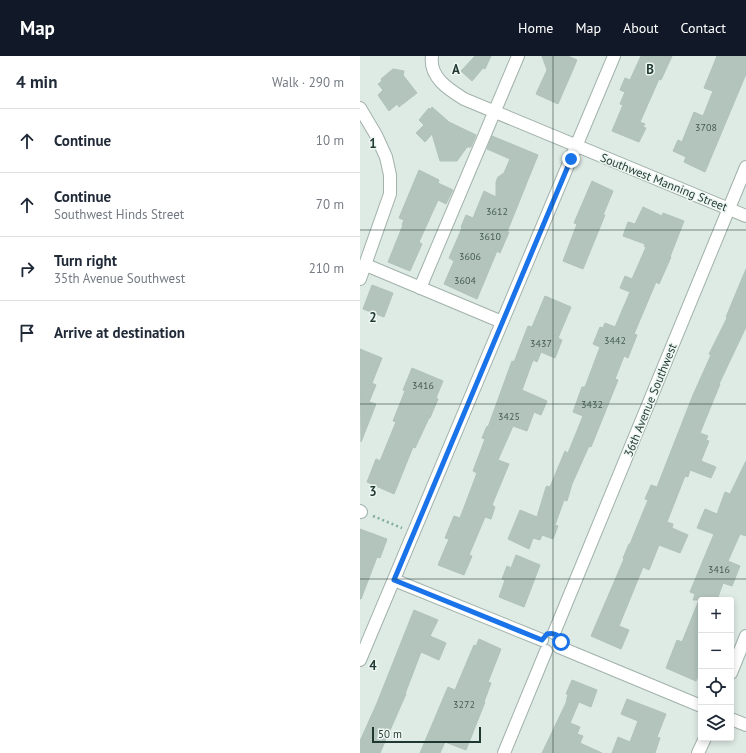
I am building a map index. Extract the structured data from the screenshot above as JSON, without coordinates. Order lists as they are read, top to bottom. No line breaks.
{"streets":{"street":["Southwest Manning Street","36th Avenue Southwest"]},"crossings":[["Southwest Manning Street","36th Avenue Southwest"]],"house_numbers":["3708","3612","3610","3606","3604","3442","3437","3416","3432","3425","3416","3272"],"scale_bar":"50 m","page":{"header":"Map","nav":["Home","Map","About","Contact"],"heading":["4 min","Walk · 290 m"],"list":[["Continue","10 m"],["Continue","Southwest Hinds Street","70 m"],["Turn right","35th Avenue Southwest","210 m"],"Arrive at destination"],"map_buttons":["+","−"],"scale":"50 m"},"grid":{"columns":["A","B"],"rows":["1","2","3","4"]}}
